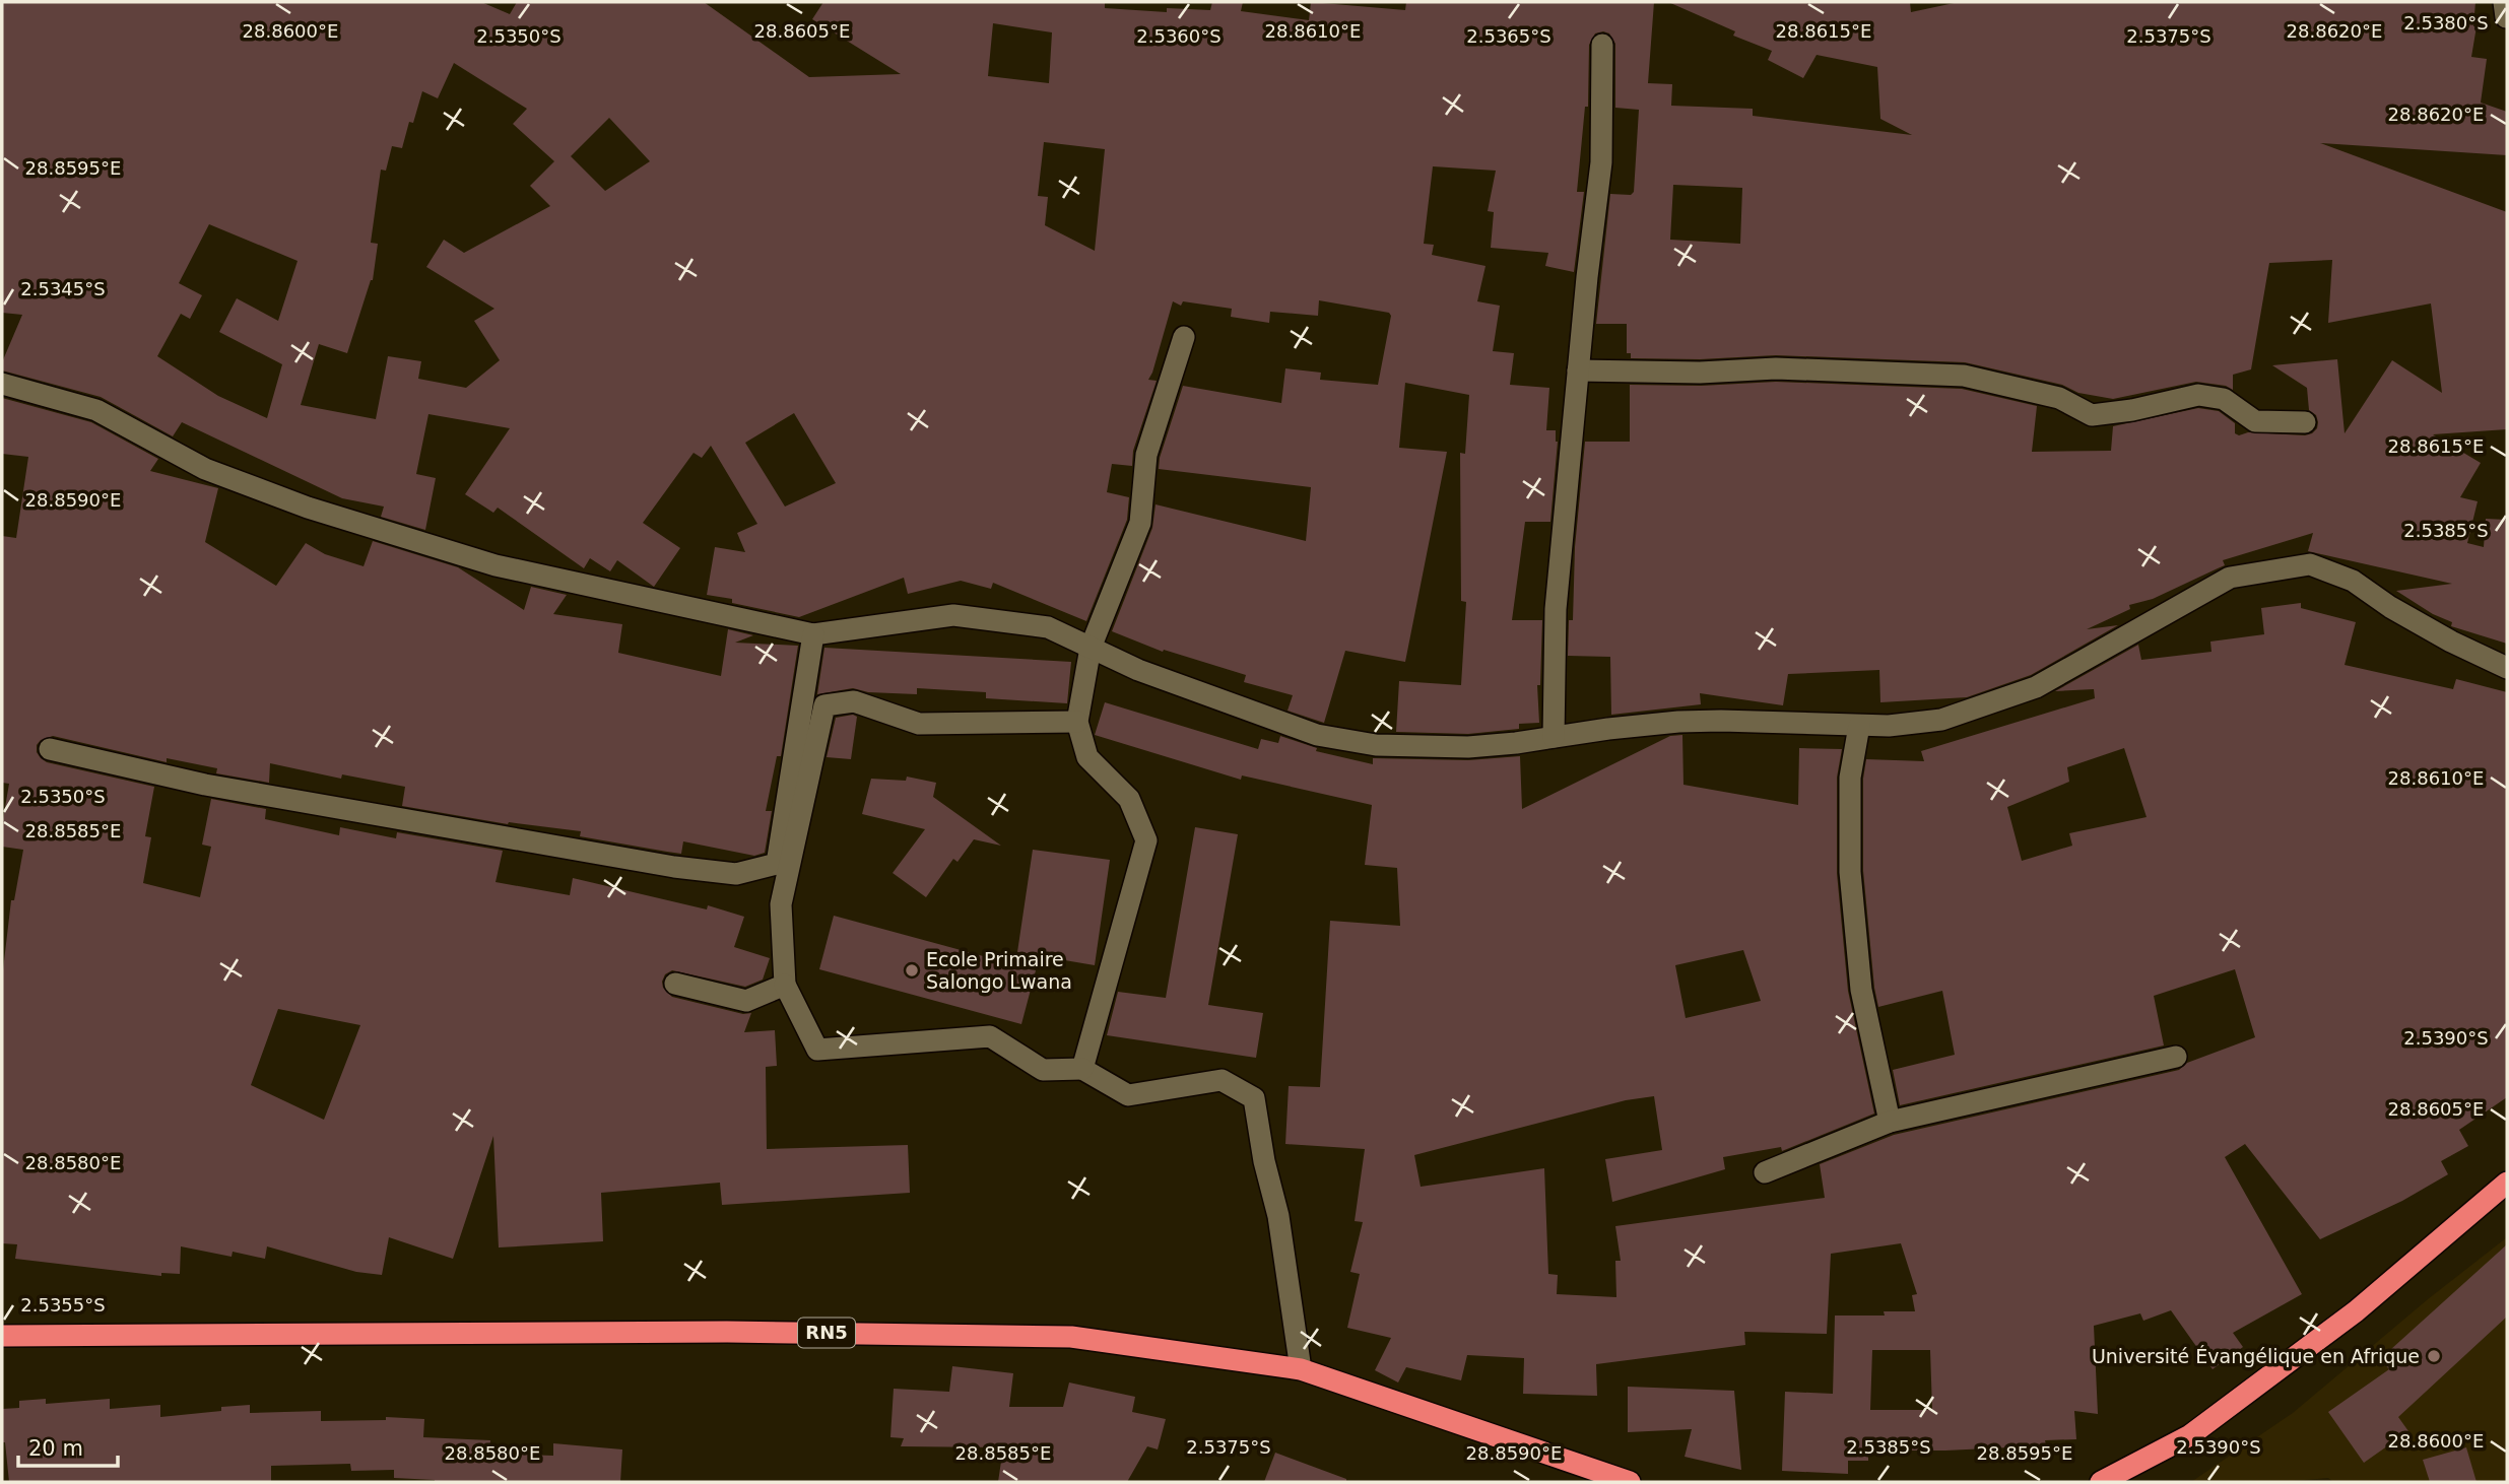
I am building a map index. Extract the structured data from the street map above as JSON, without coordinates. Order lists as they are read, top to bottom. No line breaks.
{"streets":{"highway":["RN5"]},"places":["Ecole Primaire Salongo Lwana","Université Évangélique en Afrique"],"scale_bar":"20 m","coordinates":["2.5380°S","28.8620°E","28.8600°E","28.8605°E","28.8610°E","28.8615°E","2.5350°S","2.5360°S","2.5365°S","2.5375°S","28.8595°E","2.5345°S","28.8590°E","2.5385°S","28.8585°E","2.5390°S","28.8580°E","2.5355°S"]}
